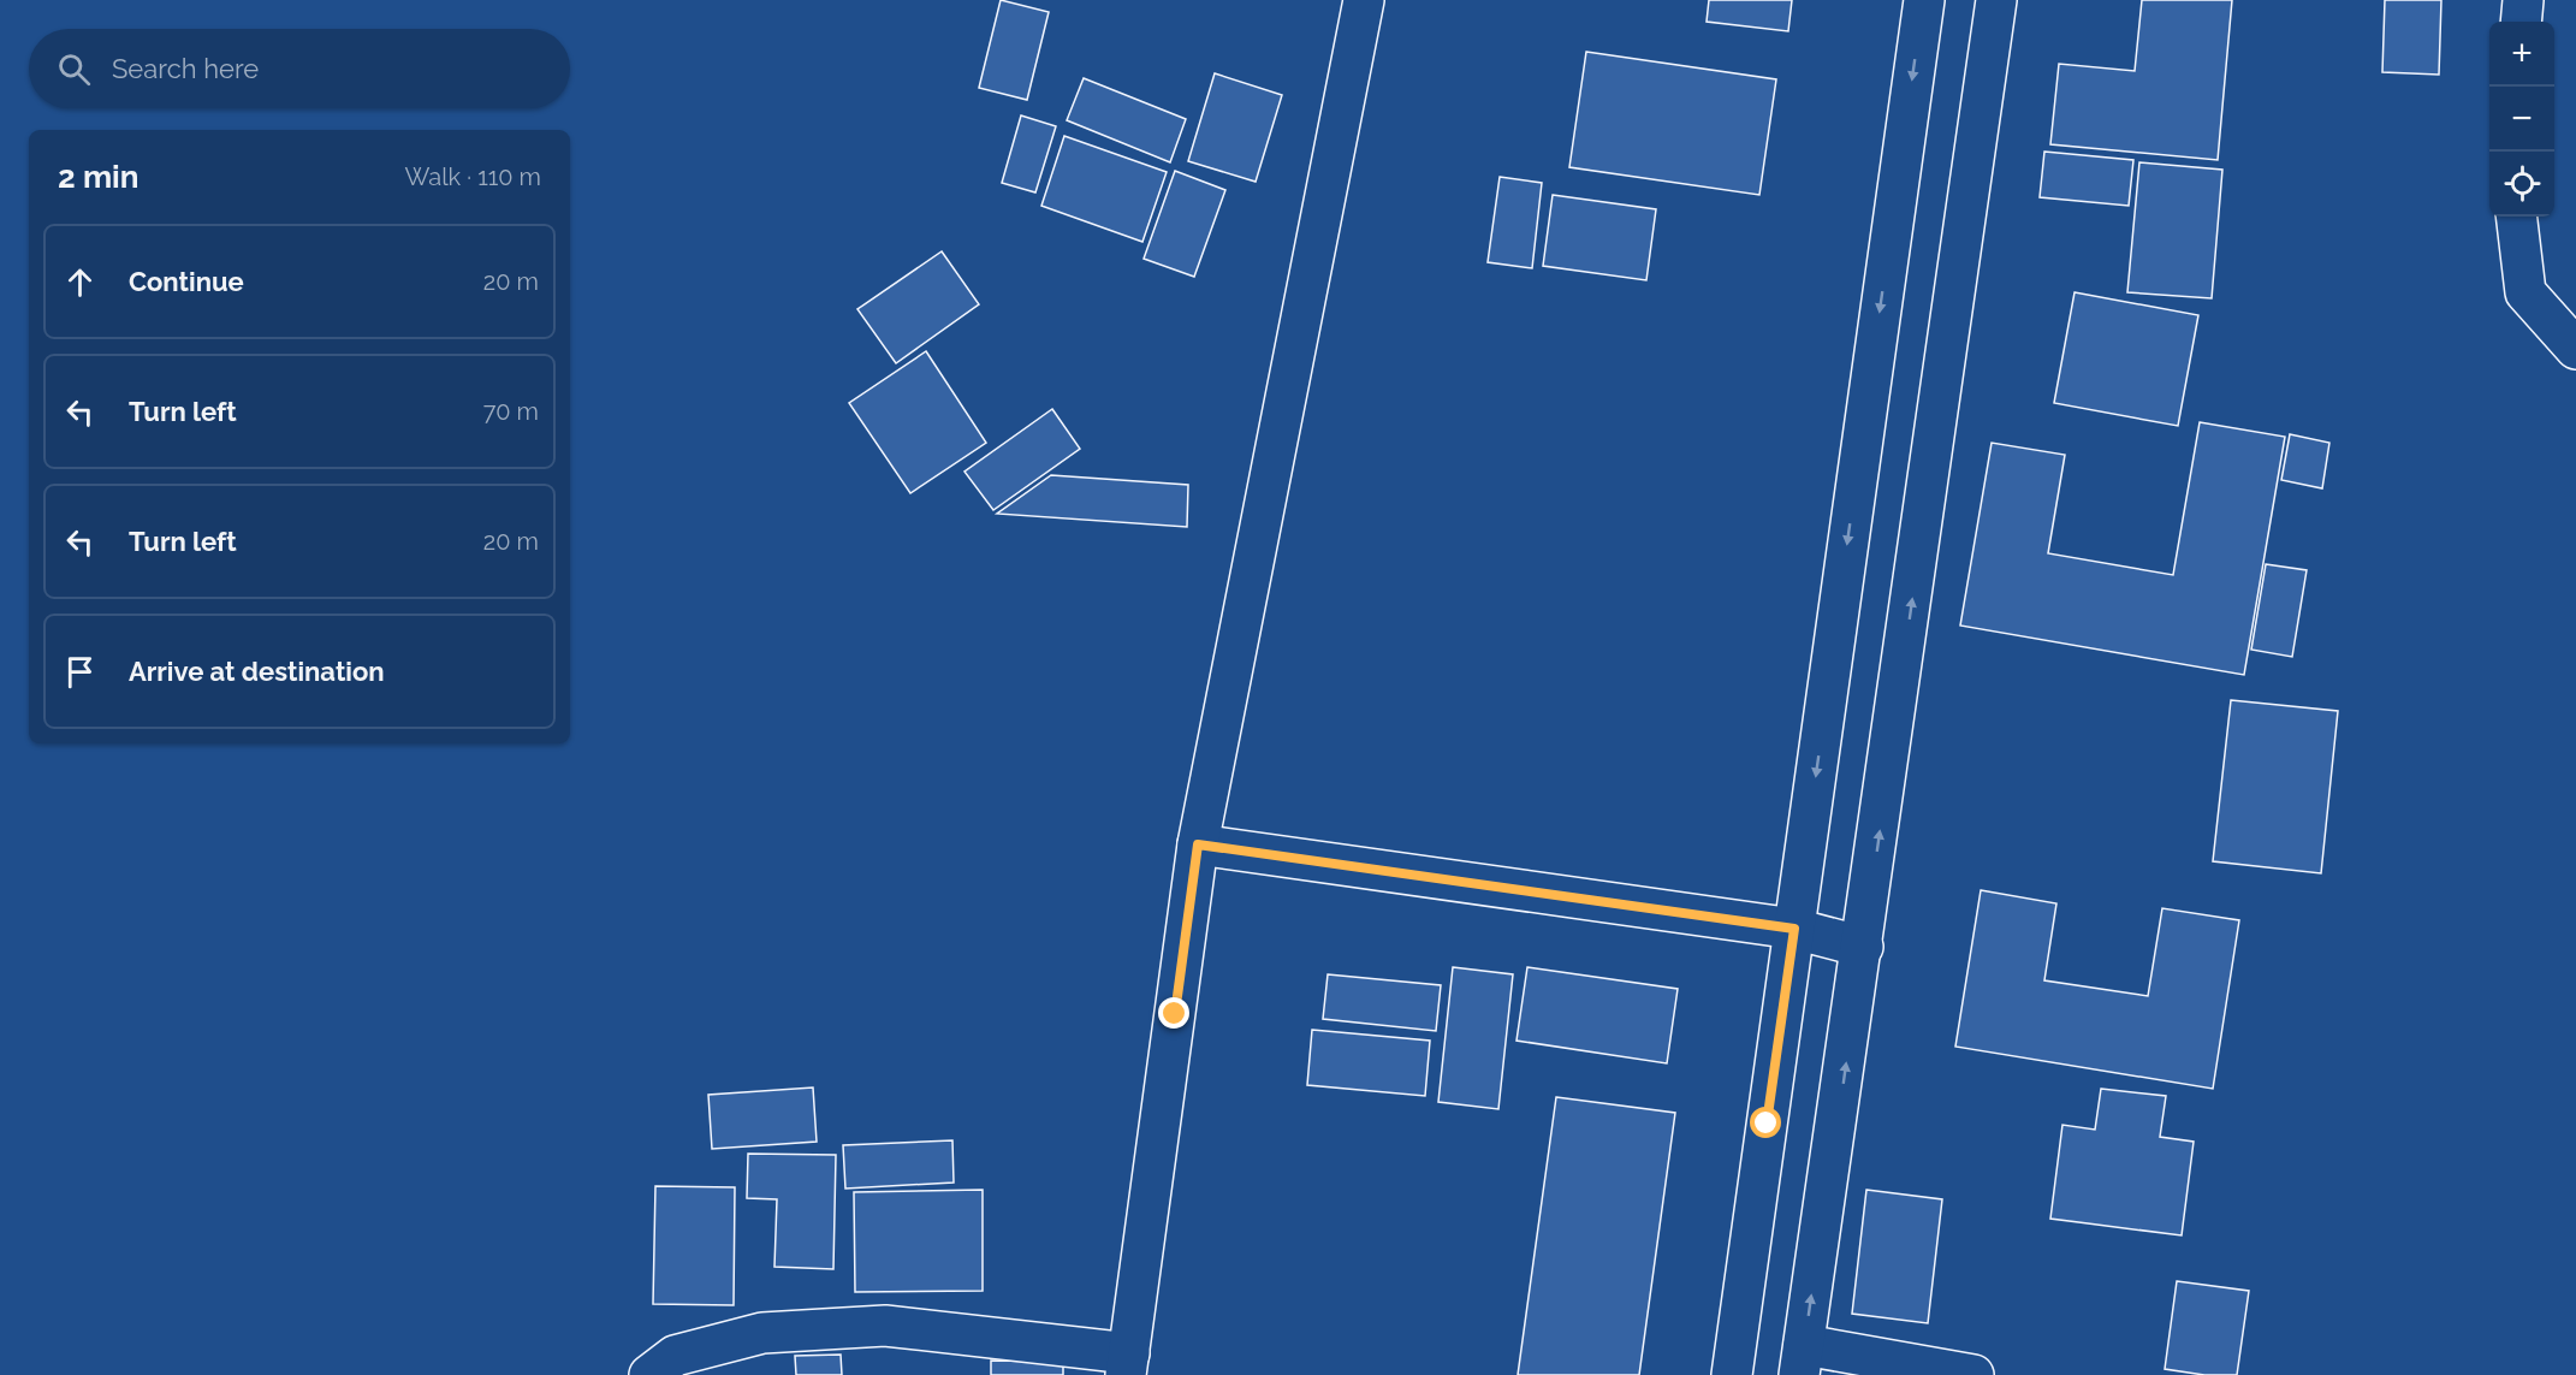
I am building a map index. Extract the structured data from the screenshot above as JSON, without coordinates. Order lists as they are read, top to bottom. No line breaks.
{"page":{"map_buttons":["+","−"],"search":"Search here","heading":["2 min","Walk · 110 m"],"list":[["Continue","20 m"],["Turn left","70 m"],["Turn left","20 m"],"Arrive at destination"]}}
